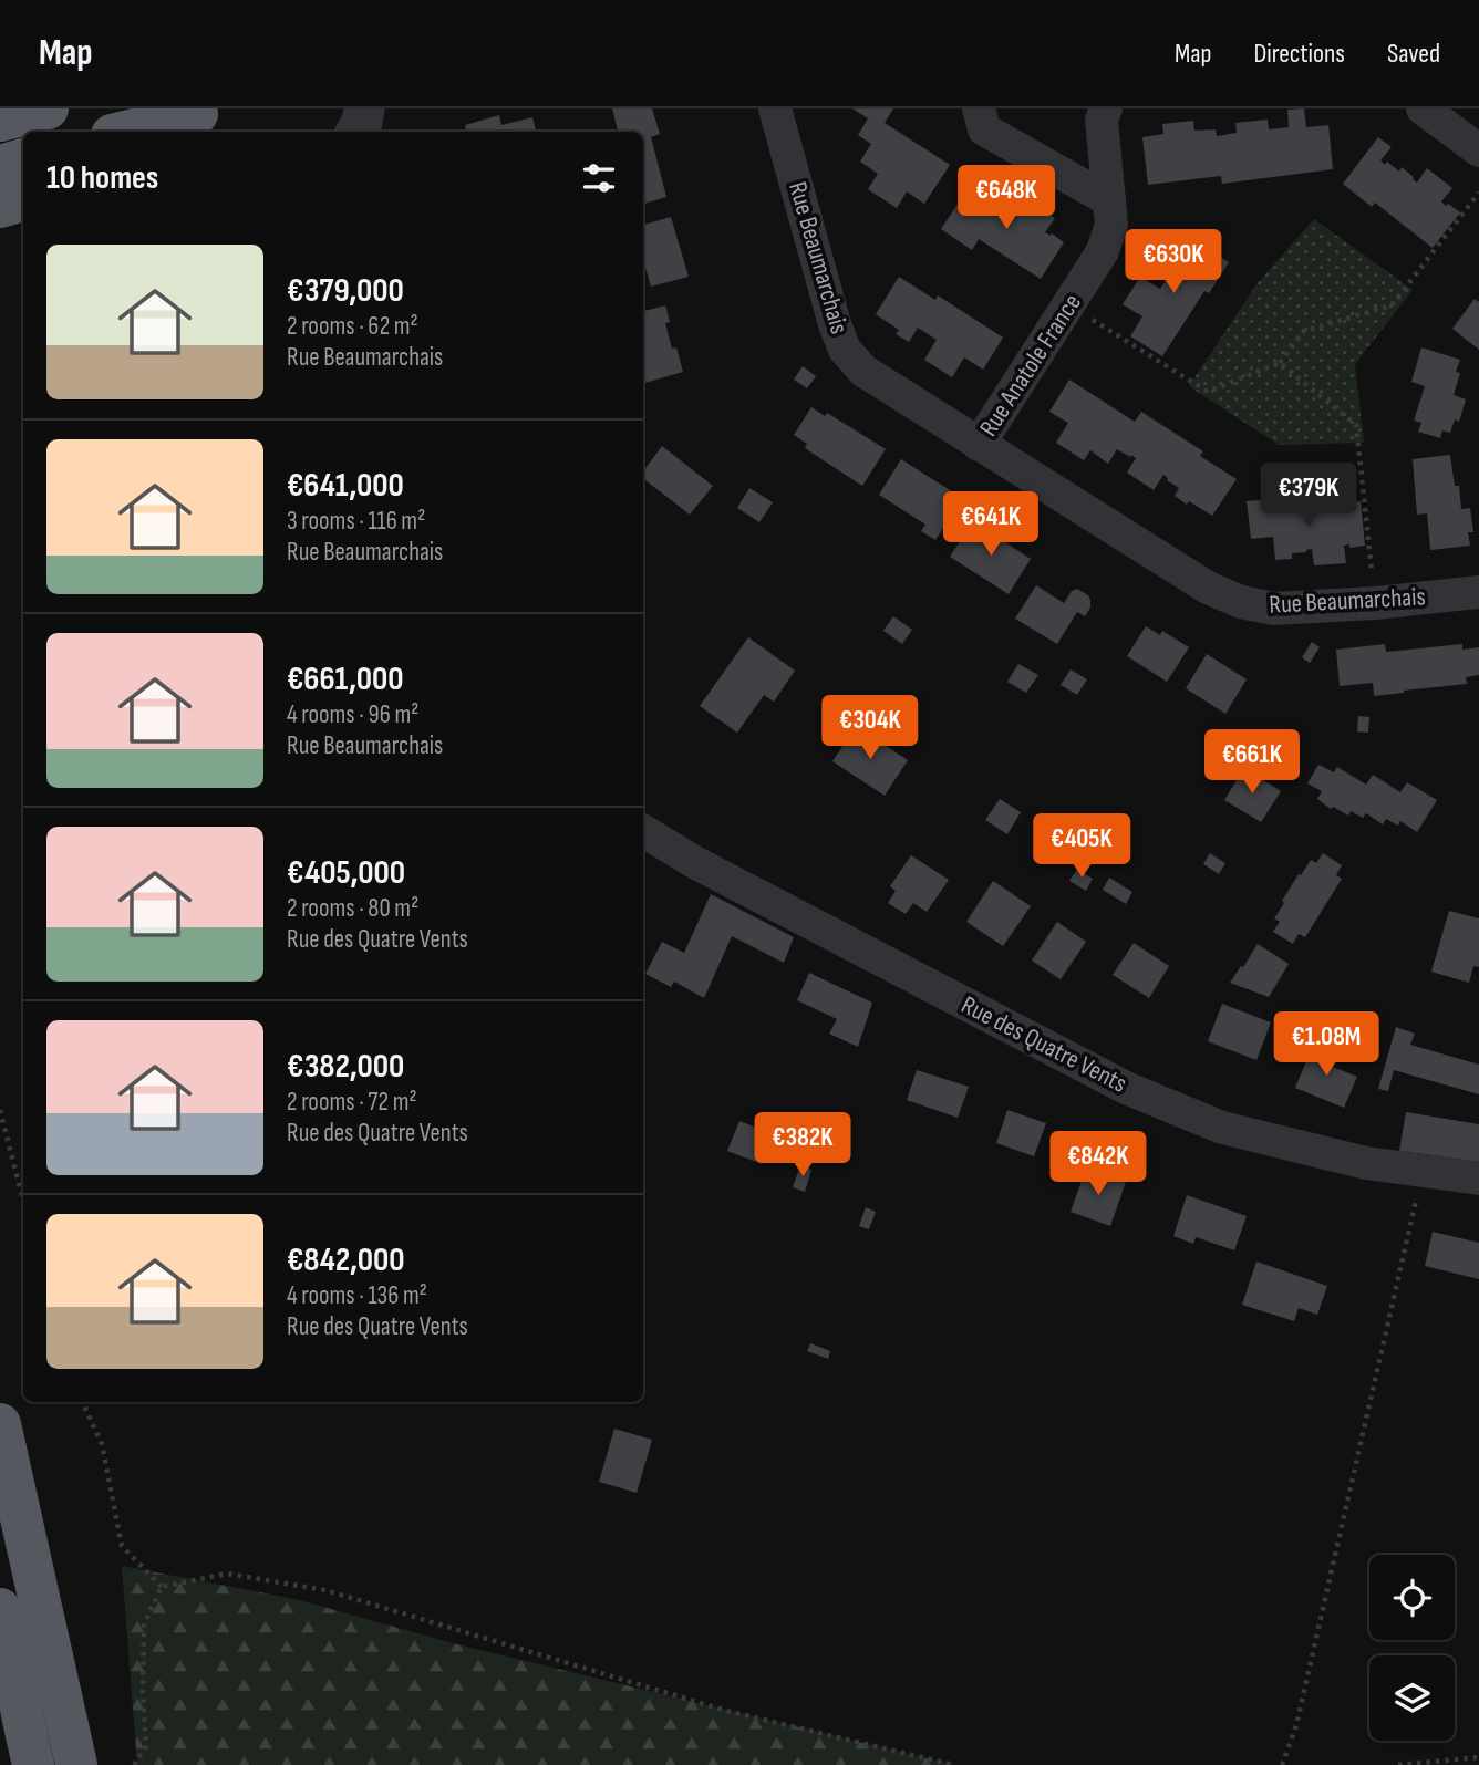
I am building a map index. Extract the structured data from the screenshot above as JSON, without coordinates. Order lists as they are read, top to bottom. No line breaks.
{"streets":{"street":["Rue Beaumarchais","Rue Anatole France","Rue des Quatre Vents"]},"crossings":[["Rue Beaumarchais","Rue Anatole France"]],"page":{"header":"Map","nav":["Map","Directions","Saved"],"heading":"10 homes","price":["€648K","€630K","€379K","€641K","€304K","€661K","€405K","€1.08M","€382K","€842K"],"list":[{"name":"€379,000","note":"2 rooms · 62 m² · Rue Beaumarchais"},{"name":"€641,000","note":"3 rooms · 116 m² · Rue Beaumarchais"},{"name":"€661,000","note":"4 rooms · 96 m² · Rue Beaumarchais"},{"name":"€405,000","note":"2 rooms · 80 m² · Rue des Quatre Vents"},{"name":"€382,000","note":"2 rooms · 72 m² · Rue des Quatre Vents"},{"name":"€842,000","note":"4 rooms · 136 m² · Rue des Quatre Vents"}]}}
